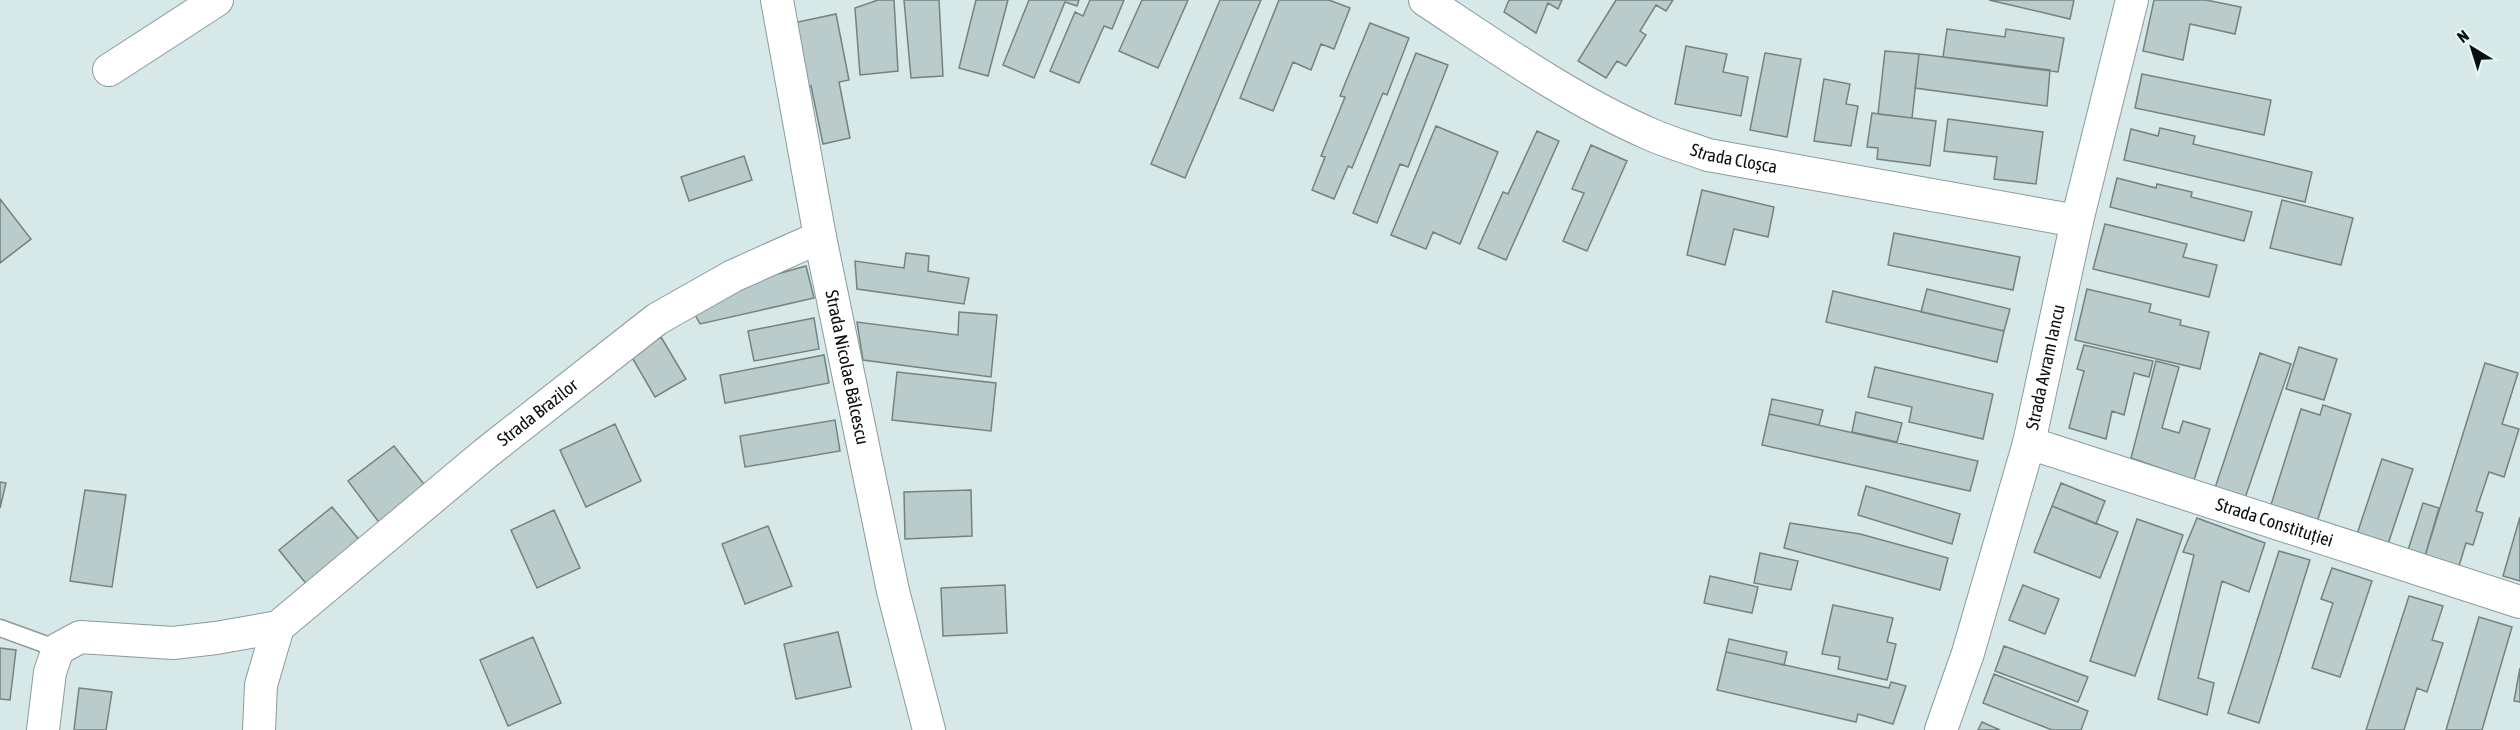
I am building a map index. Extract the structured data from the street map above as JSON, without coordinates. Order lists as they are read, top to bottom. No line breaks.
{"streets":{"street":["Strada Cloșca","Strada Nicolae Bălcescu","Strada Avram Iancu","Strada Brazilor","Strada Constituției"]},"crossings":[["Strada Cloșca","Strada Avram Iancu"],["Strada Nicolae Bălcescu","Strada Brazilor"],["Strada Avram Iancu","Strada Constituției"]],"north":"top left"}
